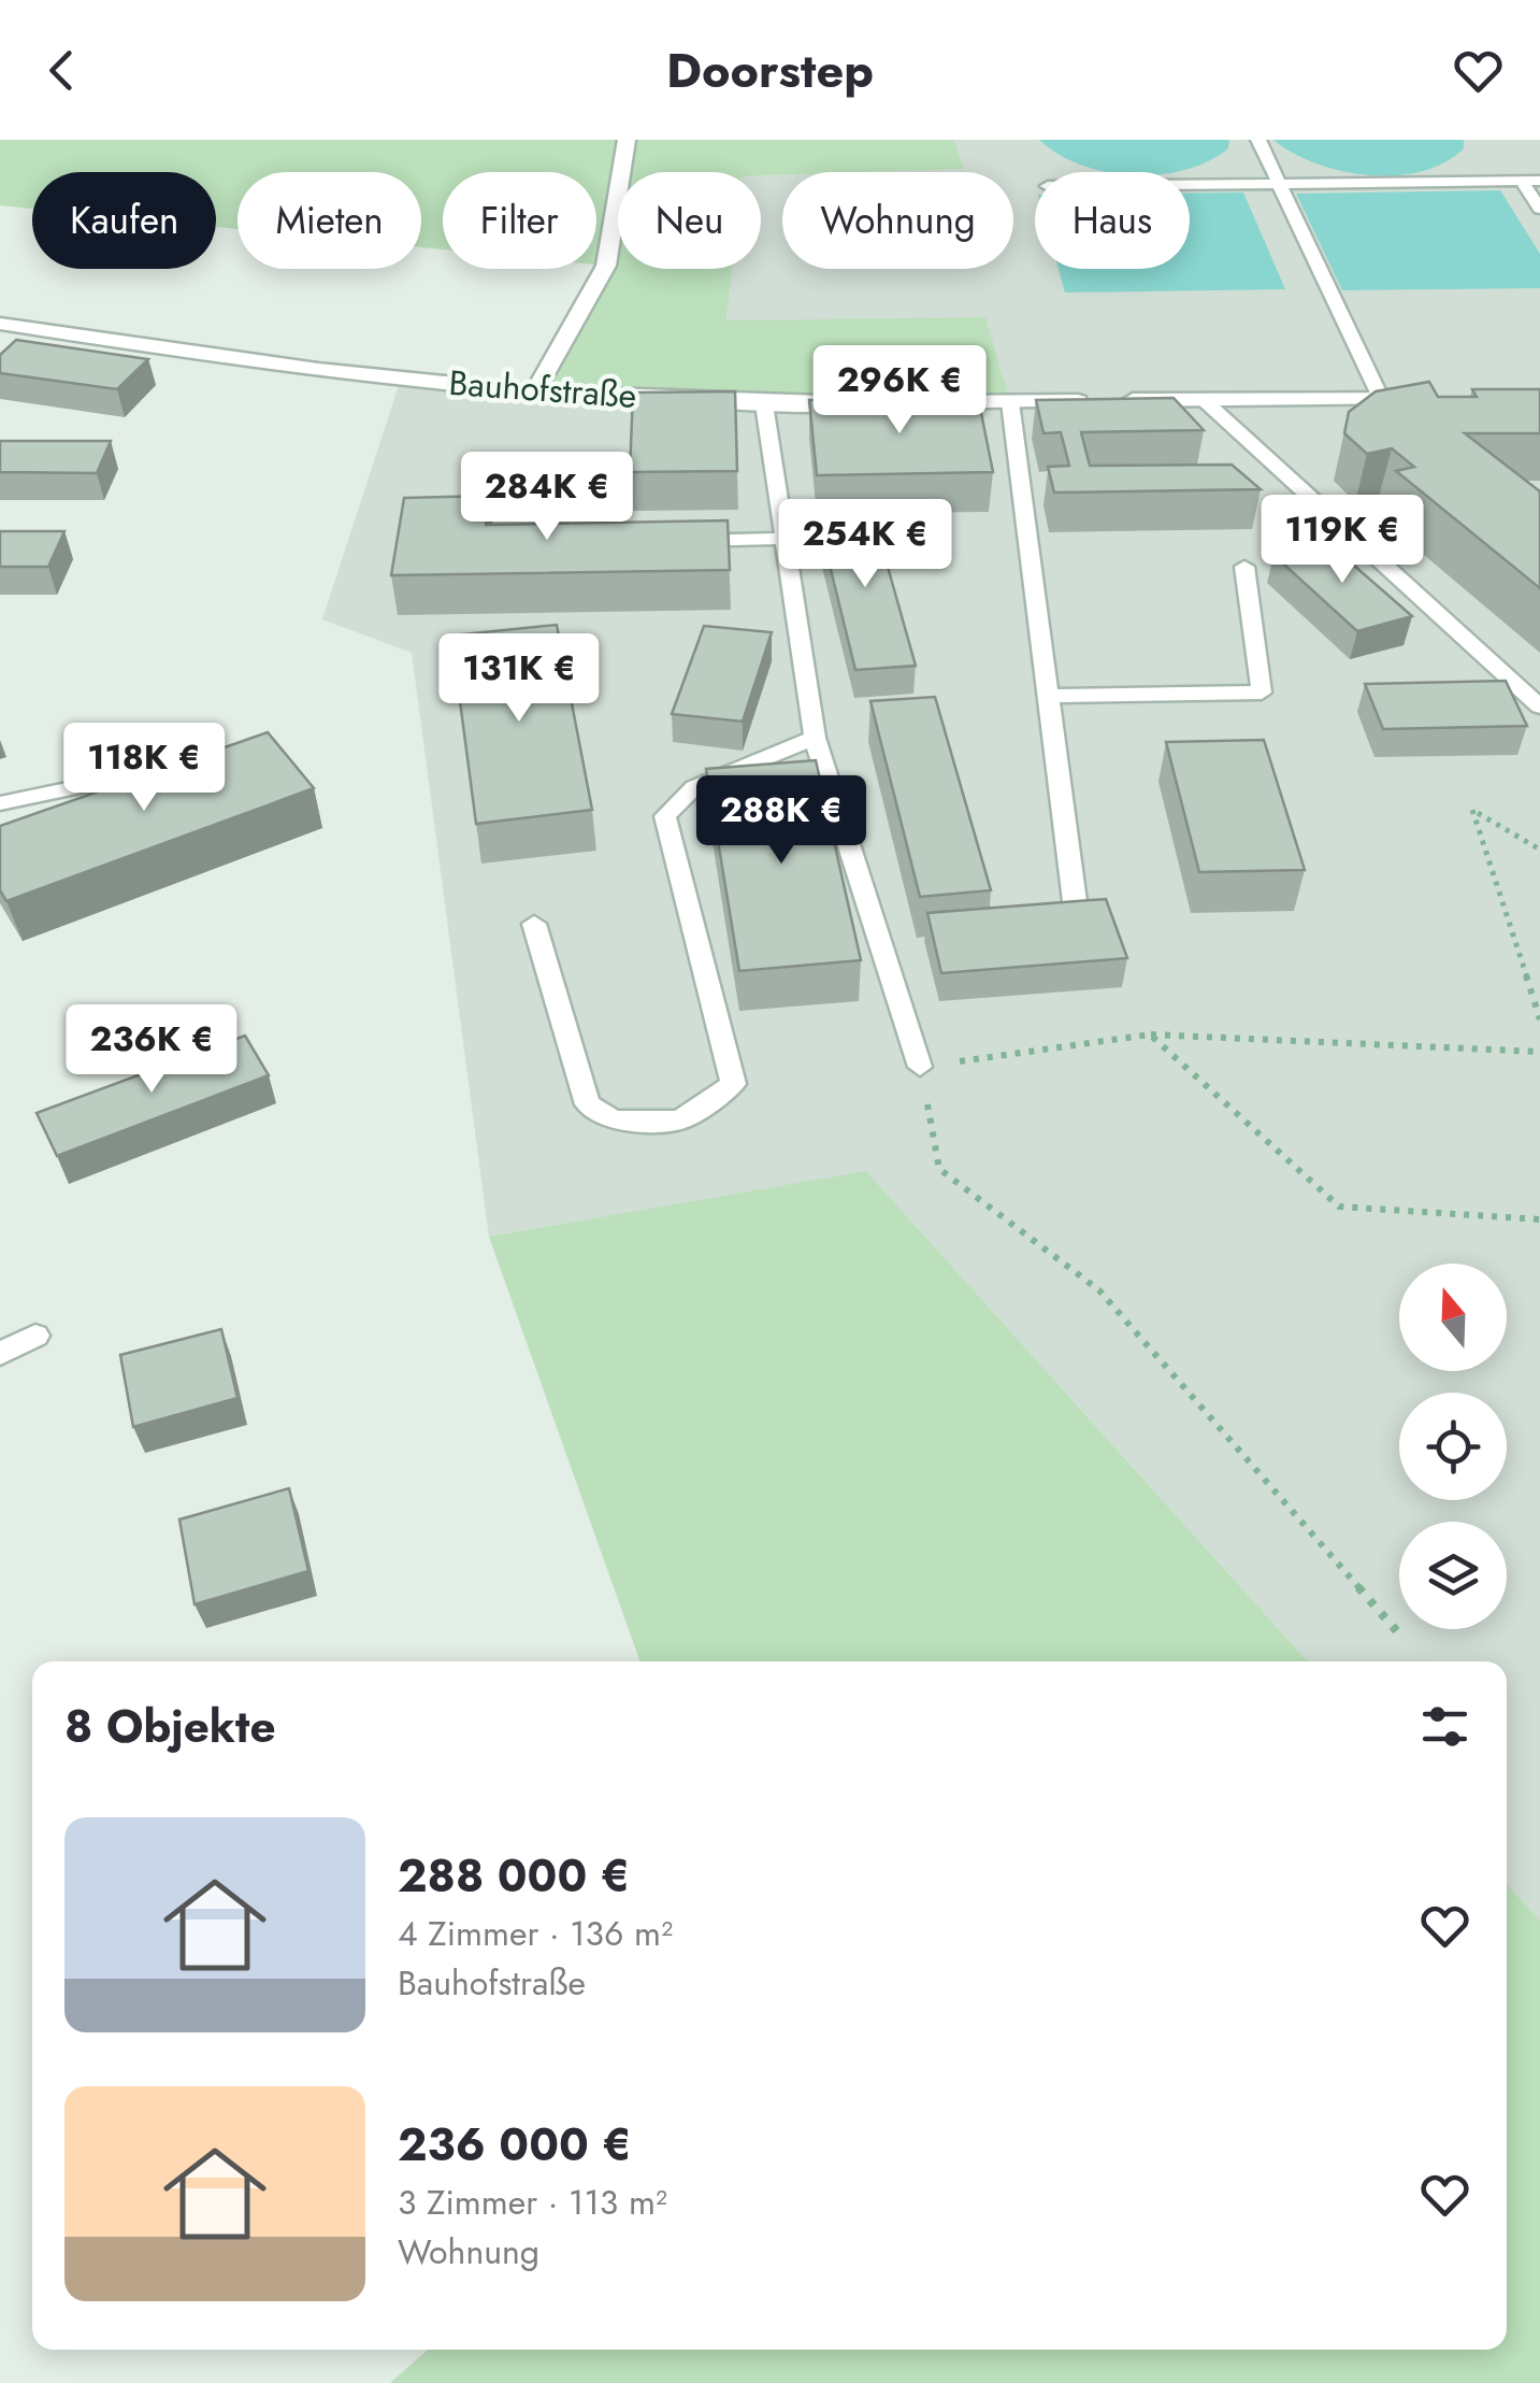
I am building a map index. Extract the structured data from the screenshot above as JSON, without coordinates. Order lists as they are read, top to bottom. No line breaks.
{"streets":{"street":["Bauhofstraße"]},"north":"top","page":{"header":"Doorstep","chip":["Kaufen","Mieten","Filter","Neu","Wohnung","Haus"],"price":["296K €","284K €","119K €","254K €","131K €","118K €","288K €","236K €"],"heading":"8 Objekte","list":[{"name":"288 000 €","note":"4 Zimmer · 136 m² · Bauhofstraße"},{"name":"236 000 €","note":"3 Zimmer · 113 m² · Wohnung"}]}}
